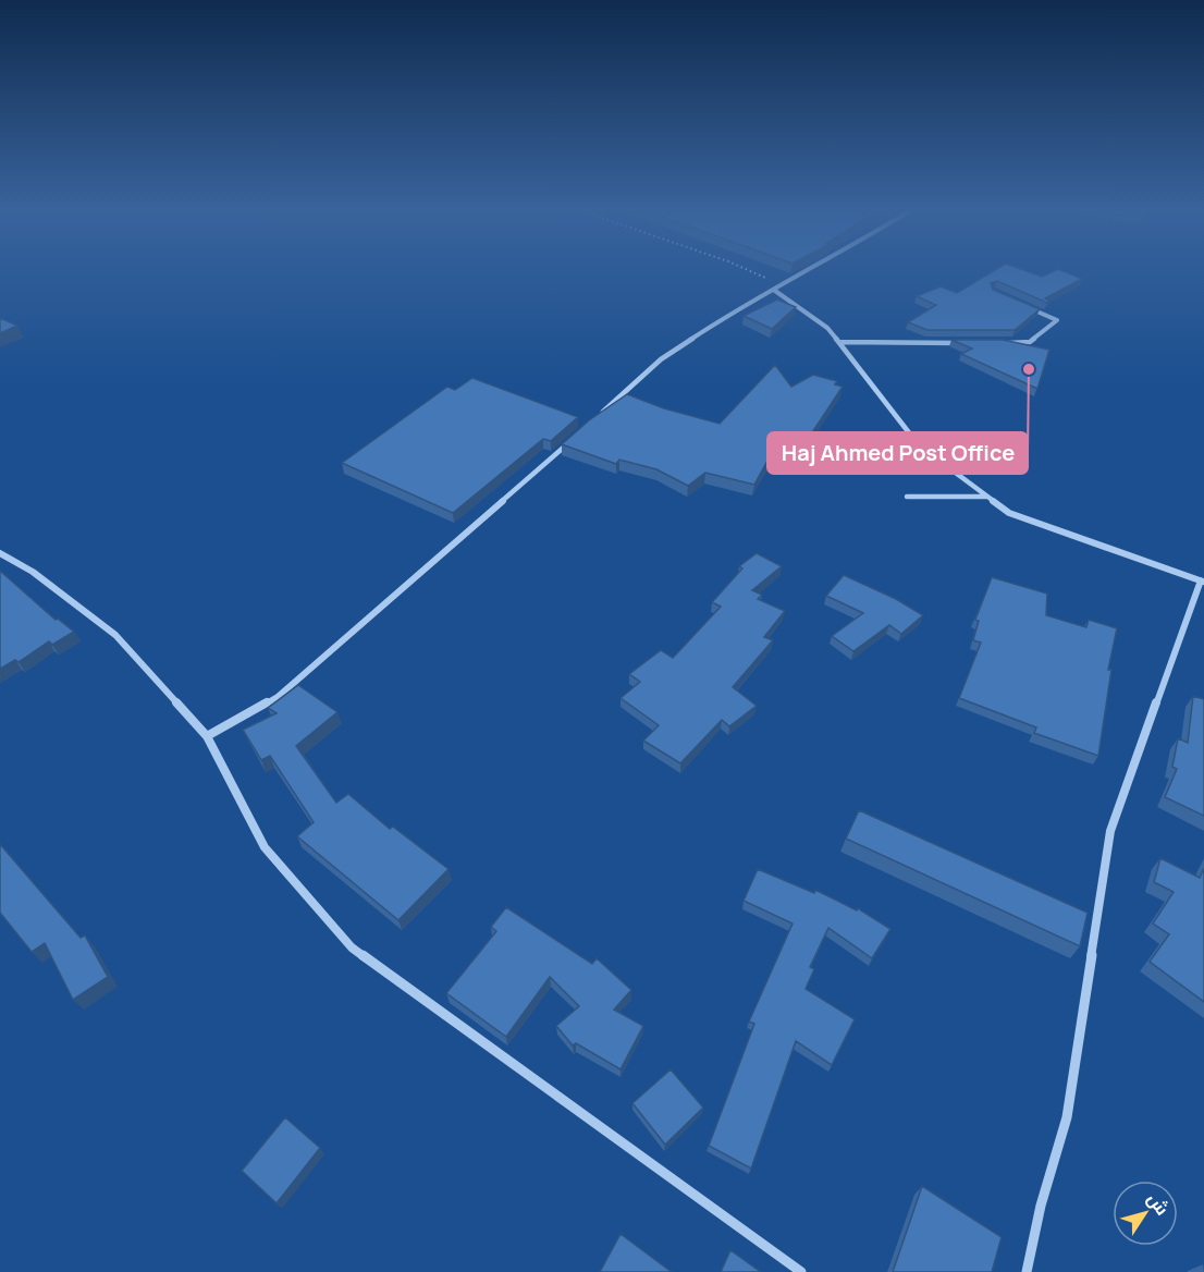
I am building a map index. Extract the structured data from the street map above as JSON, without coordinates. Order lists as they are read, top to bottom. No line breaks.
{"places":["Haj Ahmed Post Office"],"north":"top right"}
